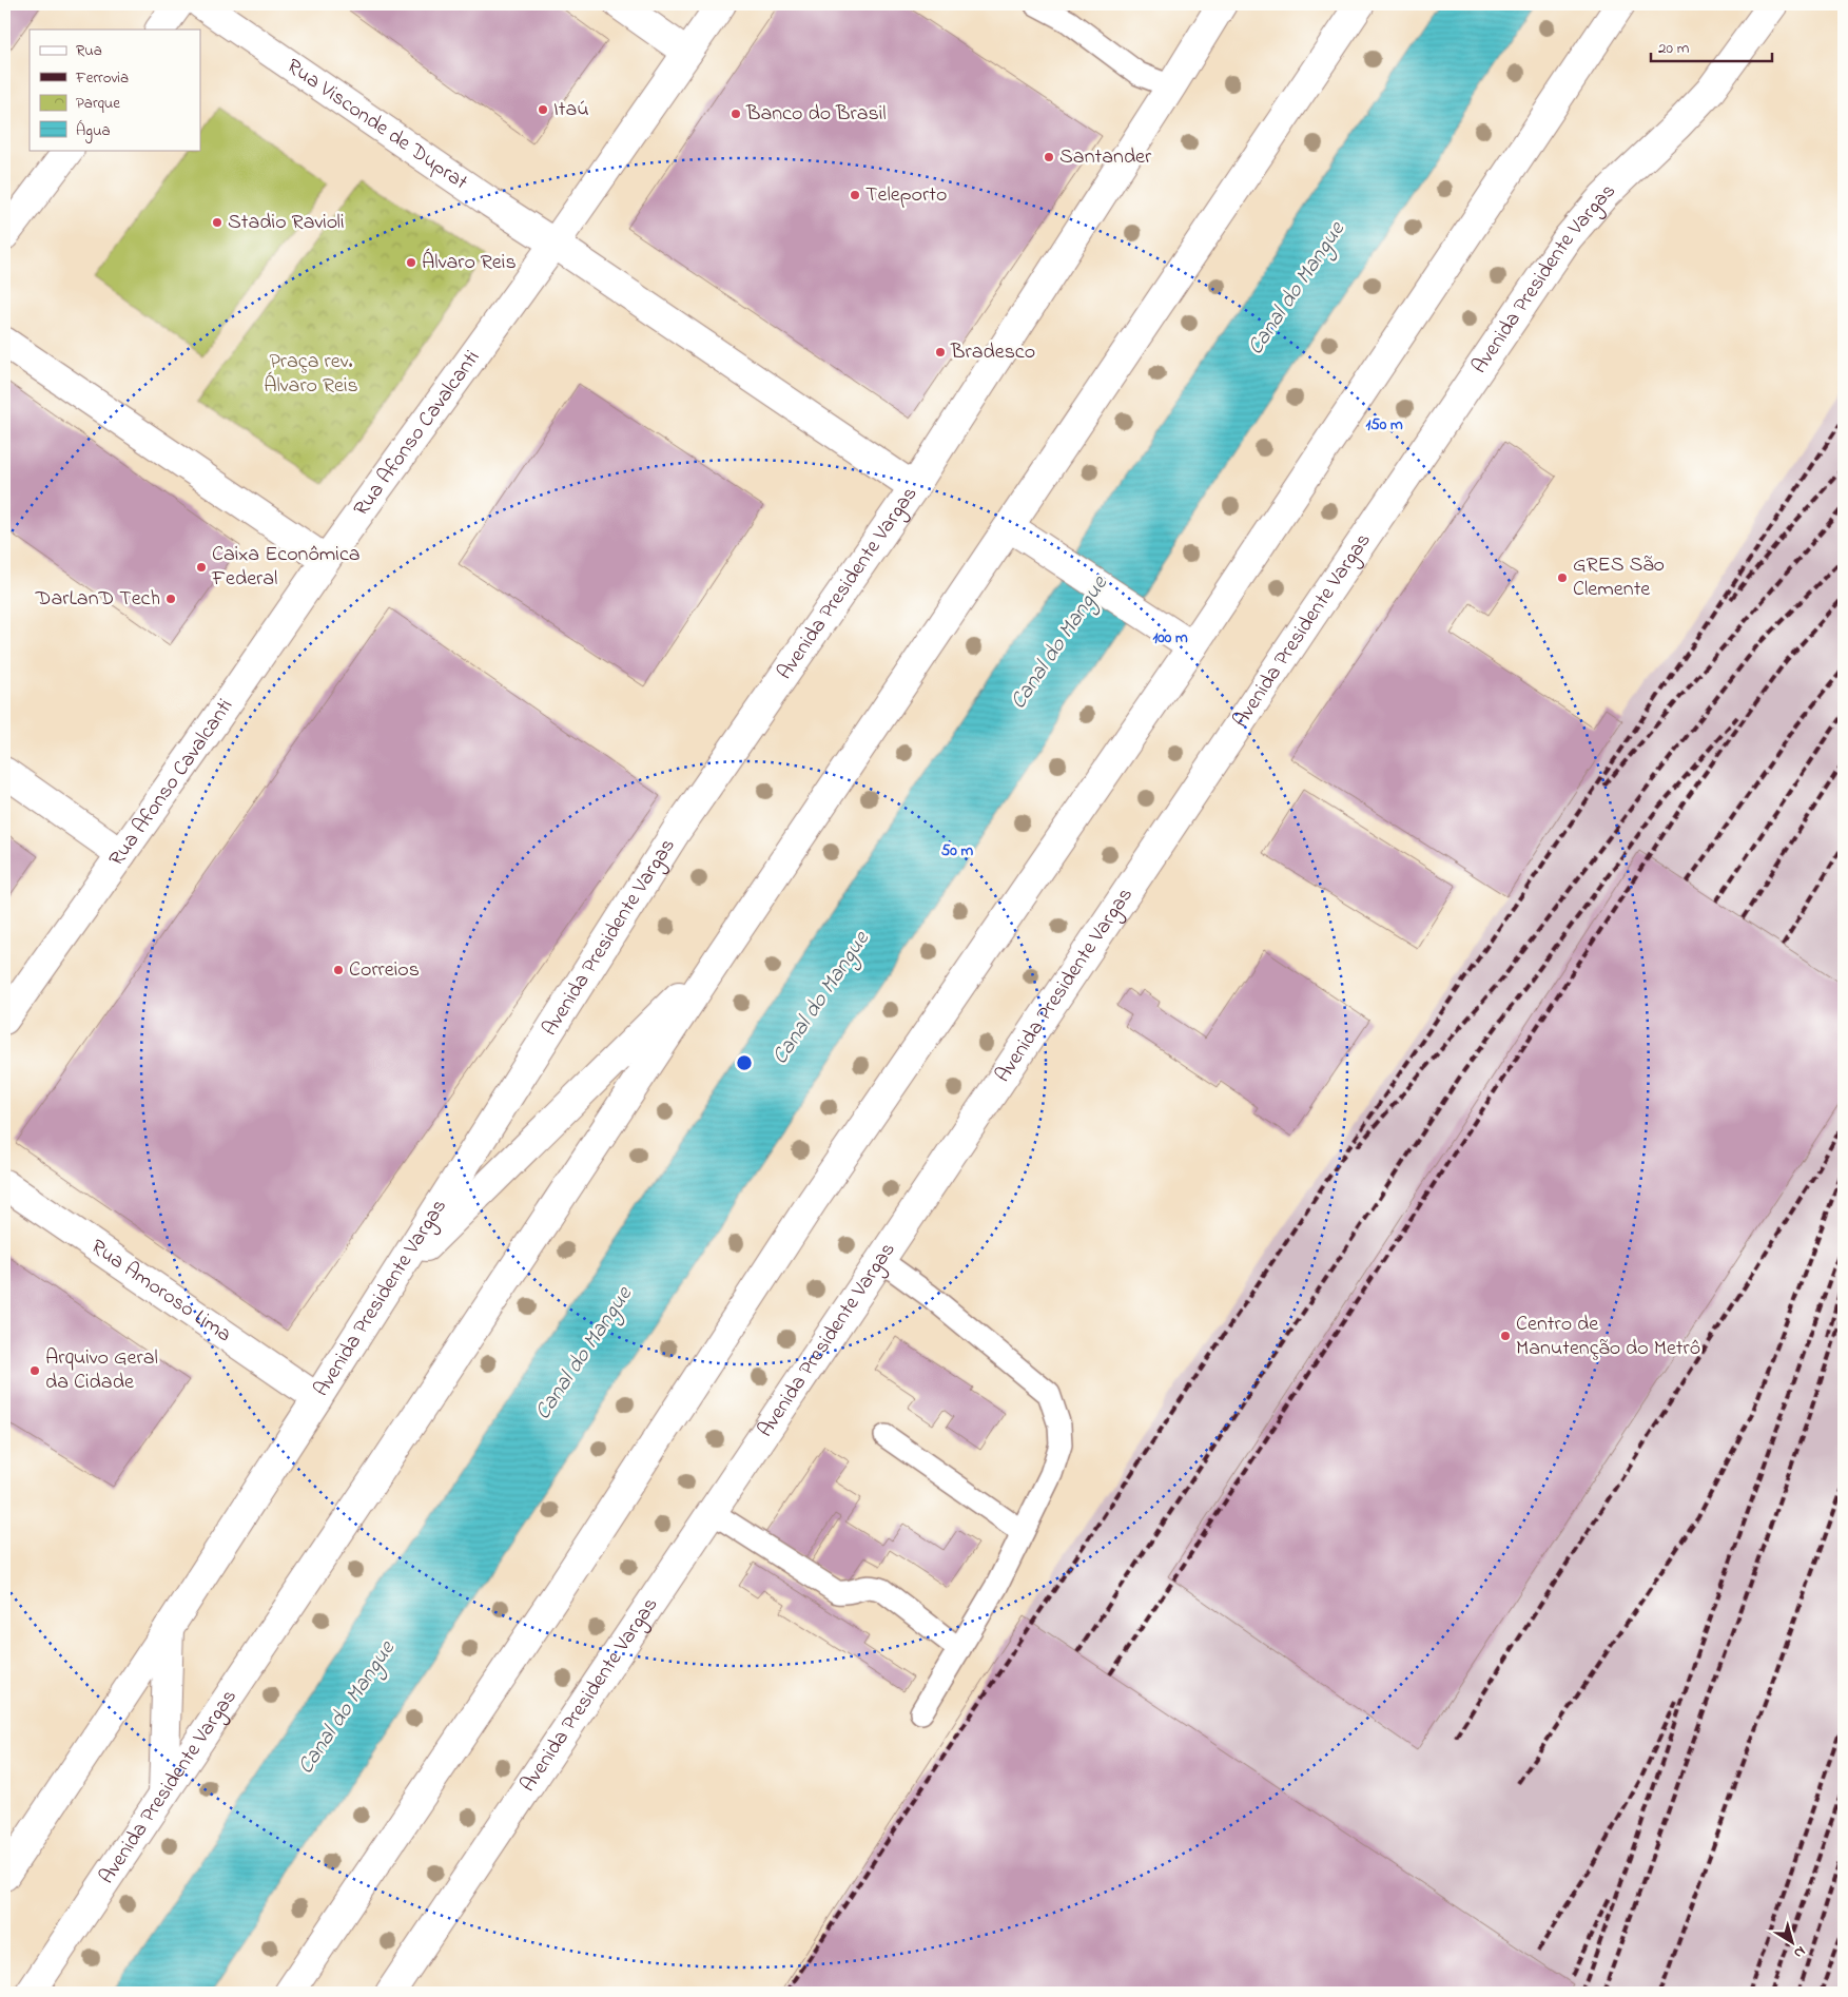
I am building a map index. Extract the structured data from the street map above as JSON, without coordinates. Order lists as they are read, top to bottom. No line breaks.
{"streets":{"main road":["Rua Visconde de Duprat","Avenida Presidente Vargas","Rua Afonso Cavalcanti","Rua Amoroso Lima"]},"crossings":[["Rua Visconde de Duprat","Avenida Presidente Vargas"],["Rua Visconde de Duprat","Rua Afonso Cavalcanti"],["Avenida Presidente Vargas","Rua Amoroso Lima"]],"water":["Canal do Mangue"],"parks":["Praça rev. Álvaro Reis"],"places":["Itaú","Banco do Brasil","Santander","Teleporto","Stadio Ravioli","Álvaro Reis","Bradesco","Caixa Econômica Federal","GRES São Clemente","DarLanD Tech","Correios","Centro de Manutenção do Metrô","Arquivo Geral da Cidade"],"legend":["Rua","Ferrovia","Parque","Água"],"scale_bar":"20 m","north":"bottom right","rings":["150 m","100 m","50 m"]}
